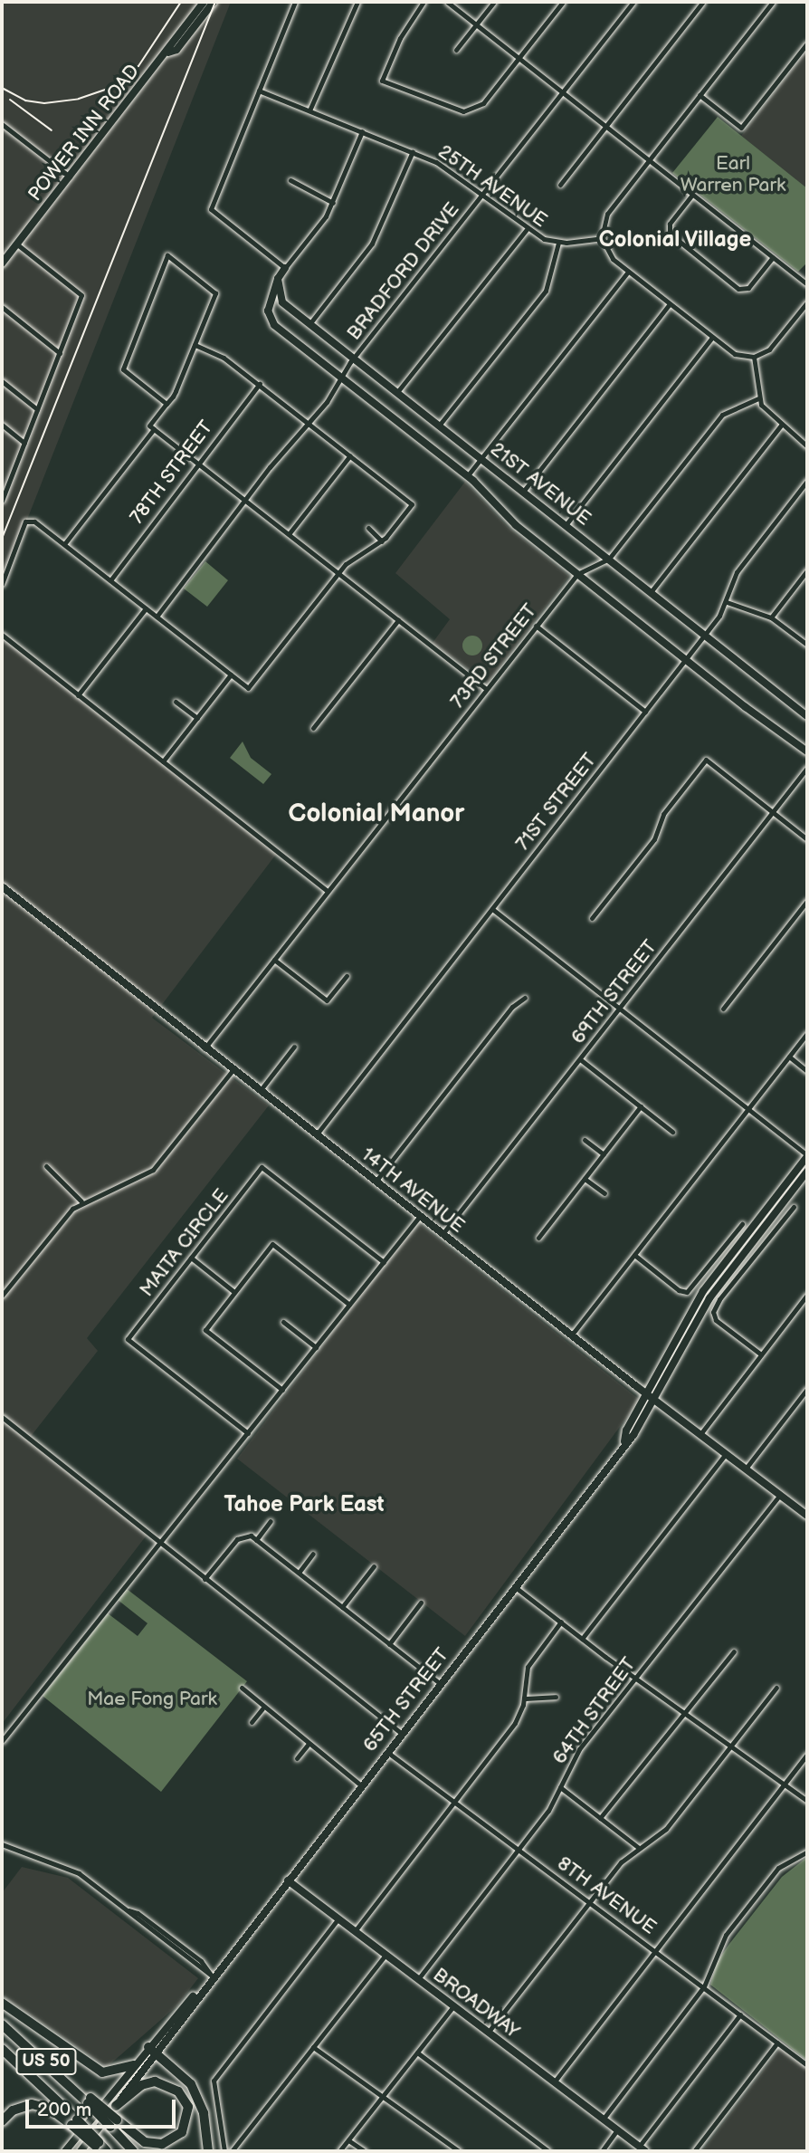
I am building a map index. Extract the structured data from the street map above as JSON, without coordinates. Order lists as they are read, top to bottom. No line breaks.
{"streets":{"highway":["US 50"],"main road":["POWER INN ROAD","21ST AVENUE","14TH AVENUE","65TH STREET","BROADWAY"],"street":["25TH AVENUE","BRADFORD DRIVE","78TH STREET","73RD STREET","71ST STREET","69TH STREET","MAITA CIRCLE","64TH STREET","8TH AVENUE"]},"crossings":[["25TH AVENUE","BRADFORD DRIVE"],["BRADFORD DRIVE","21ST AVENUE"],["21ST AVENUE","73RD STREET"],["21ST AVENUE","71ST STREET"],["73RD STREET","14TH AVENUE"],["71ST STREET","14TH AVENUE"],["69TH STREET","14TH AVENUE"],["14TH AVENUE","65TH STREET"],["14TH AVENUE","64TH STREET"],["65TH STREET","8TH AVENUE"],["65TH STREET","BROADWAY"],["64TH STREET","8TH AVENUE"],["64TH STREET","BROADWAY"]],"districts":["Colonial Village","Colonial Manor","Tahoe Park East"],"parks":["Earl Warren Park","Mae Fong Park"],"scale_bar":"200 m"}
